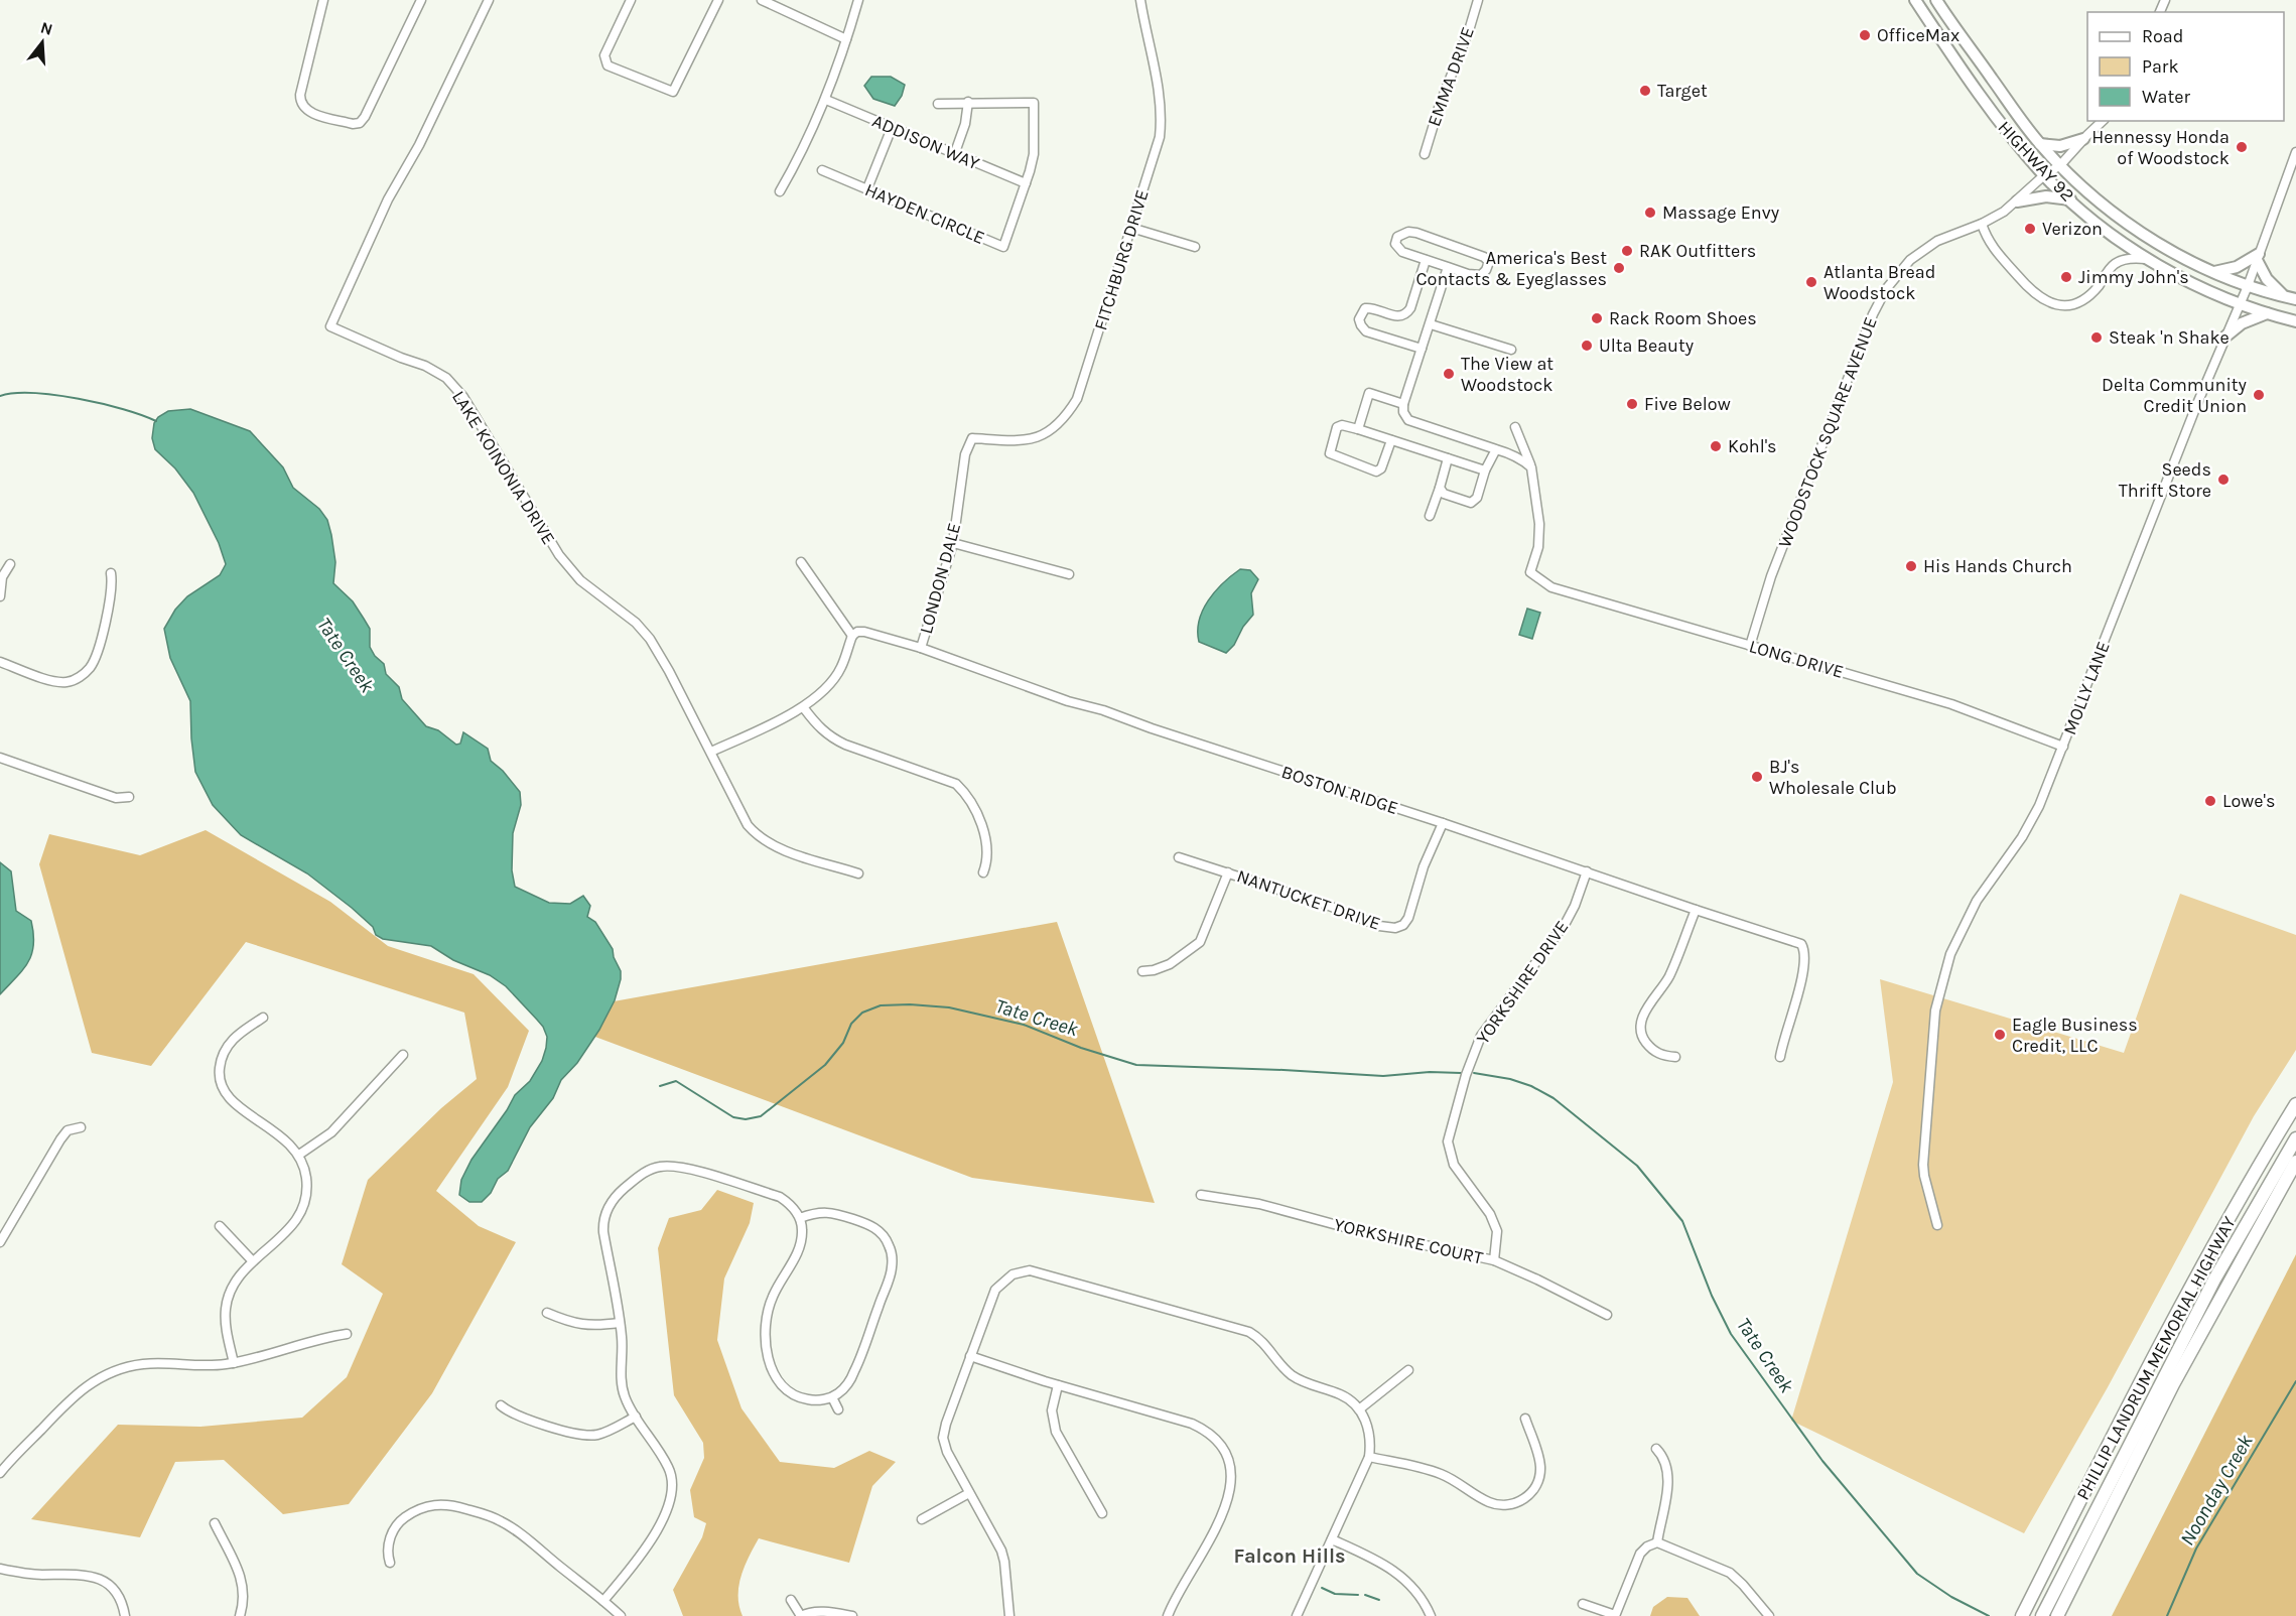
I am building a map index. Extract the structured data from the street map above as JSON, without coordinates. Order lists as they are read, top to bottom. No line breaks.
{"streets":{"highway":["PHILLIP LANDRUM MEMORIAL HIGHWAY"],"main road":["HIGHWAY 92"],"street":["EMMA DRIVE","ADDISON WAY","HAYDEN CIRCLE","FITCHBURG DRIVE","WOODSTOCK SQUARE AVENUE","LAKE KOINONIA DRIVE","LONDON DALE","LONG DRIVE","MOLLY LANE","BOSTON RIDGE","NANTUCKET DRIVE","YORKSHIRE DRIVE","YORKSHIRE COURT"]},"crossings":[["ADDISON WAY","HAYDEN CIRCLE"],["HIGHWAY 92","WOODSTOCK SQUARE AVENUE"],["HIGHWAY 92","MOLLY LANE"],["FITCHBURG DRIVE","LONDON DALE"],["WOODSTOCK SQUARE AVENUE","LONG DRIVE"],["LONDON DALE","BOSTON RIDGE"],["LONG DRIVE","MOLLY LANE"],["BOSTON RIDGE","NANTUCKET DRIVE"],["BOSTON RIDGE","YORKSHIRE DRIVE"],["YORKSHIRE DRIVE","YORKSHIRE COURT"]],"districts":["Falcon Hills"],"water":["Tate Creek","Noonday Creek"],"places":["OfficeMax","Target","Hennessy Honda of Woodstock","Massage Envy","Verizon","RAK Outfitters","America's Best Contacts & Eyeglasses","Jimmy John's","Atlanta Bread Woodstock","Rack Room Shoes","Steak 'n Shake","Ulta Beauty","The View at Woodstock","Delta Community Credit Union","Five Below","Kohl's","Seeds Thrift Store","His Hands Church","BJ's Wholesale Club","Lowe's","Eagle Business Credit, LLC"],"legend":["Road","Park","Water"],"north":"top"}
